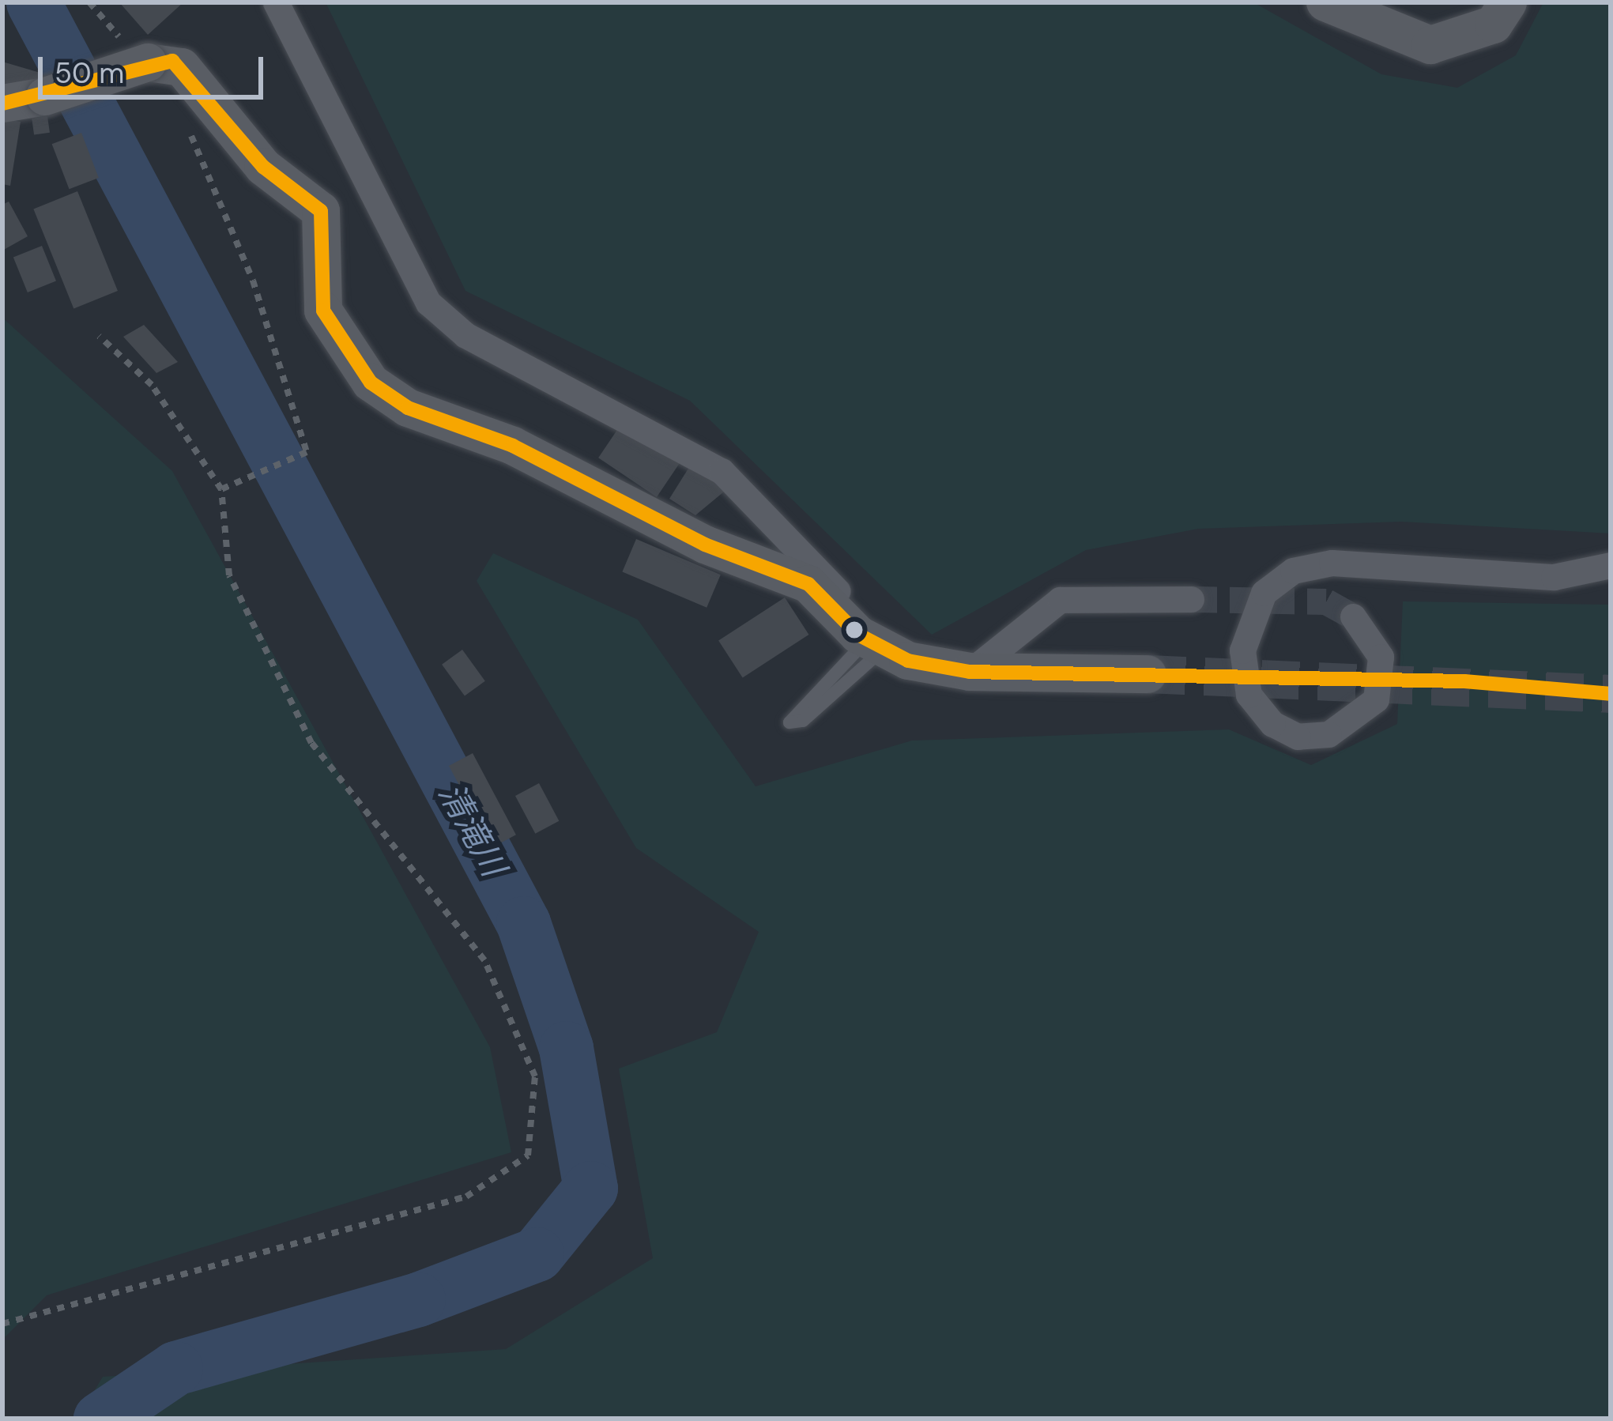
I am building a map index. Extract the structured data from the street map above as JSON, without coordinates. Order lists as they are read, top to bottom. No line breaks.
{"water":["清滝川"],"scale_bar":"50 m"}
